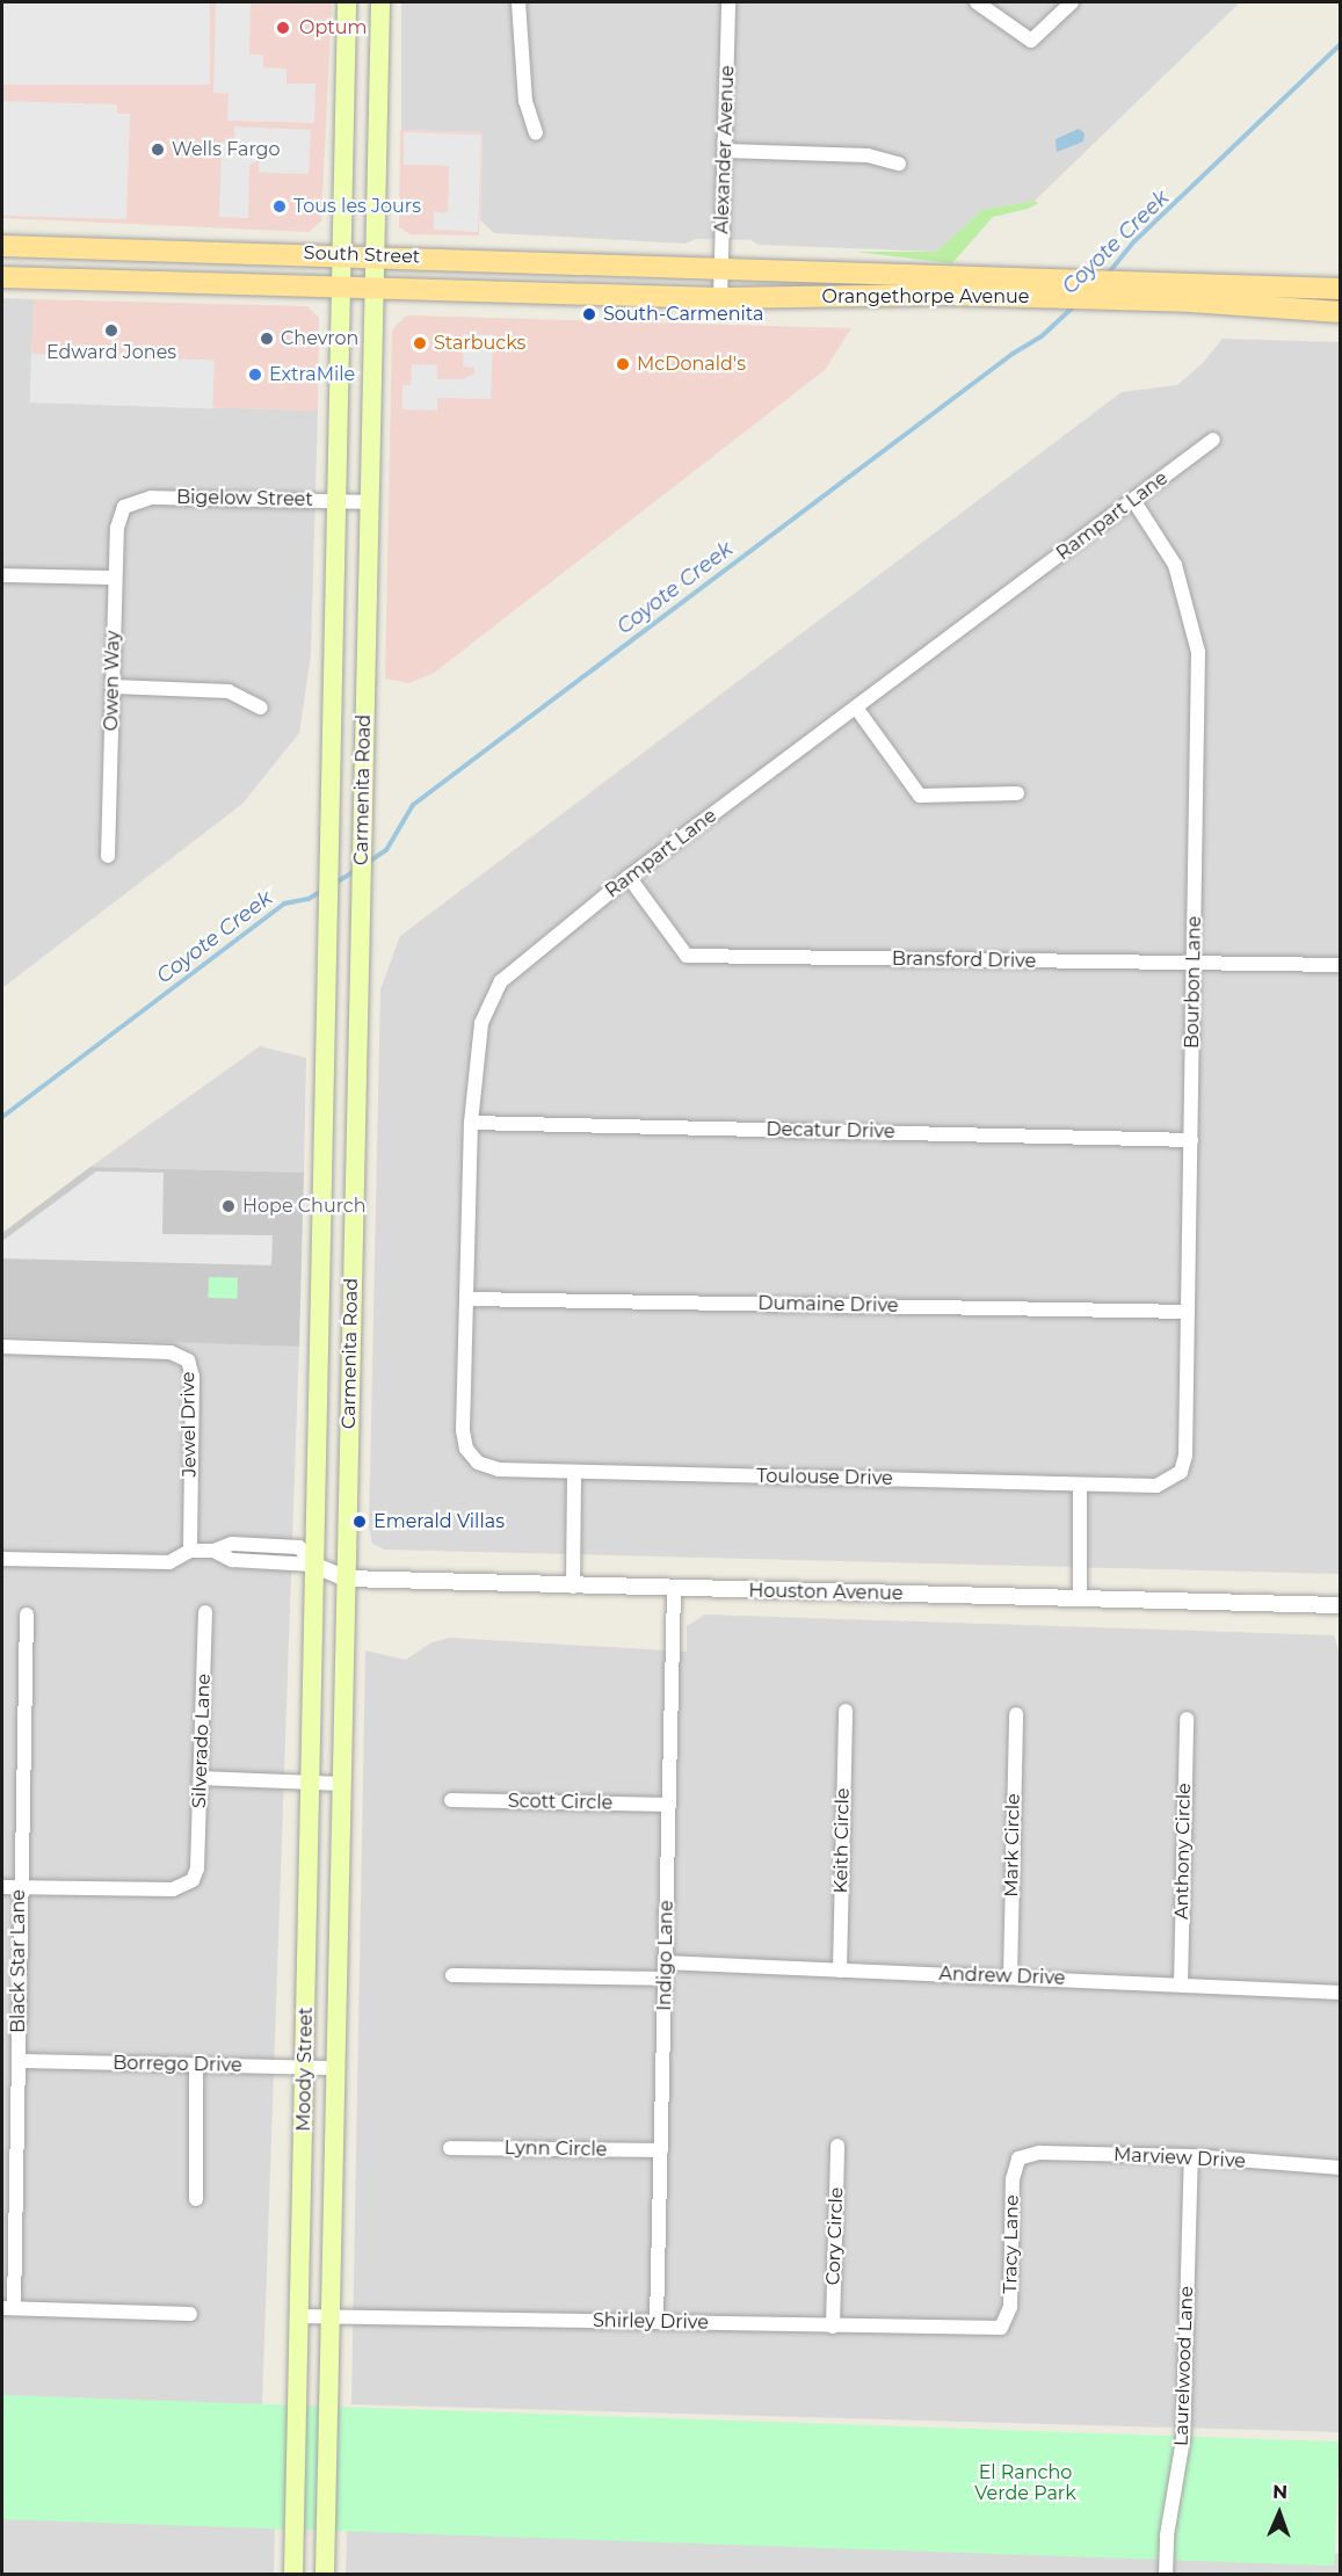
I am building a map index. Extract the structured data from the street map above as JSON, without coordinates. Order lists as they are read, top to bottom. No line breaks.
{"streets":{"main road":["South Street","Orangethorpe Avenue","Carmenita Road","Moody Street"],"street":["Alexander Avenue","Bigelow Street","Rampart Lane","Owen Way","Bransford Drive","Bourbon Lane","Decatur Drive","Dumaine Drive","Jewel Drive","Toulouse Drive","Houston Avenue","Silverado Lane","Scott Circle","Keith Circle","Mark Circle","Anthony Circle","Indigo Lane","Black Star Lane","Andrew Drive","Borrego Drive","Lynn Circle","Marview Drive","Cory Circle","Tracy Lane","Shirley Drive","Laurelwood Lane"]},"crossings":[["Alexander Avenue","South Street"],["Alexander Avenue","Orangethorpe Avenue"],["South Street","Orangethorpe Avenue"],["South Street","Carmenita Road"],["Bigelow Street","Owen Way"],["Bigelow Street","Carmenita Road"],["Rampart Lane","Bransford Drive"],["Rampart Lane","Bourbon Lane"],["Rampart Lane","Decatur Drive"],["Rampart Lane","Dumaine Drive"],["Rampart Lane","Toulouse Drive"],["Carmenita Road","Houston Avenue"],["Carmenita Road","Moody Street"],["Bransford Drive","Bourbon Lane"],["Bourbon Lane","Decatur Drive"],["Bourbon Lane","Dumaine Drive"],["Bourbon Lane","Toulouse Drive"],["Houston Avenue","Indigo Lane"],["Houston Avenue","Moody Street"],["Silverado Lane","Black Star Lane"],["Scott Circle","Indigo Lane"],["Keith Circle","Andrew Drive"],["Mark Circle","Andrew Drive"],["Anthony Circle","Andrew Drive"],["Indigo Lane","Andrew Drive"],["Indigo Lane","Lynn Circle"],["Indigo Lane","Shirley Drive"],["Black Star Lane","Borrego Drive"],["Borrego Drive","Moody Street"],["Moody Street","Shirley Drive"],["Marview Drive","Tracy Lane"],["Marview Drive","Laurelwood Lane"],["Cory Circle","Shirley Drive"],["Tracy Lane","Shirley Drive"]],"water":["Coyote Creek"],"parks":["El Rancho Verde Park"],"places":["Optum","Wells Fargo","Tous les Jours","South-Carmenita","Edward Jones","Chevron","Starbucks","McDonald's","ExtraMile","Hope Church","Emerald Villas"],"north":"top"}
